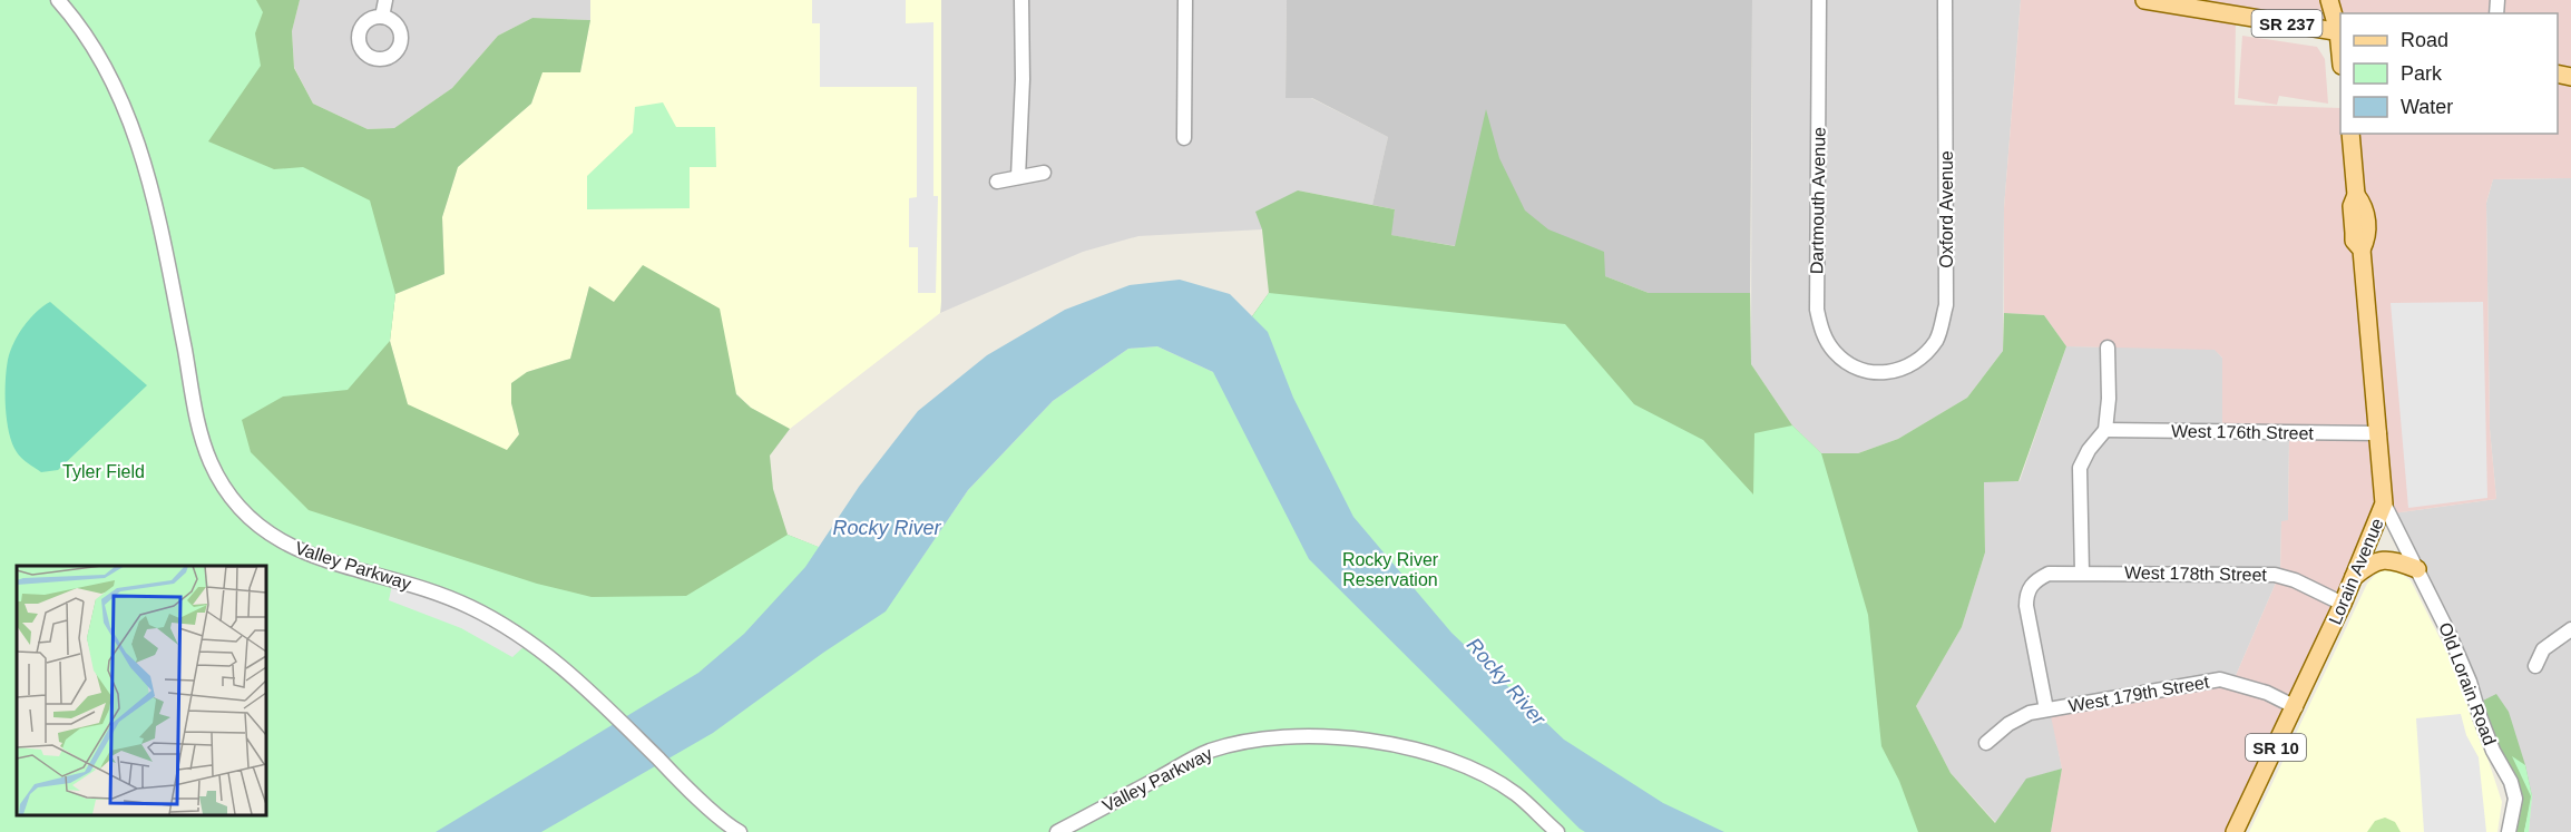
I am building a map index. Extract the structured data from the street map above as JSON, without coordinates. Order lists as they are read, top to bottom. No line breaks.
{"streets":{"main road":["SR 237","Lorain Avenue","SR 10"],"street":["Dartmouth Avenue","Oxford Avenue","West 176th Street","Valley Parkway","West 178th Street","Old Lorain Road","West 179th Street"]},"crossings":[["Dartmouth Avenue","Oxford Avenue"],["West 176th Street","Lorain Avenue"],["Lorain Avenue","West 178th Street"],["Lorain Avenue","Old Lorain Road"],["Lorain Avenue","West 179th Street"],["West 178th Street","West 179th Street"]],"water":["Rocky River"],"parks":["Tyler Field","Rocky River Reservation"],"legend":["Road","Park","Water"]}
